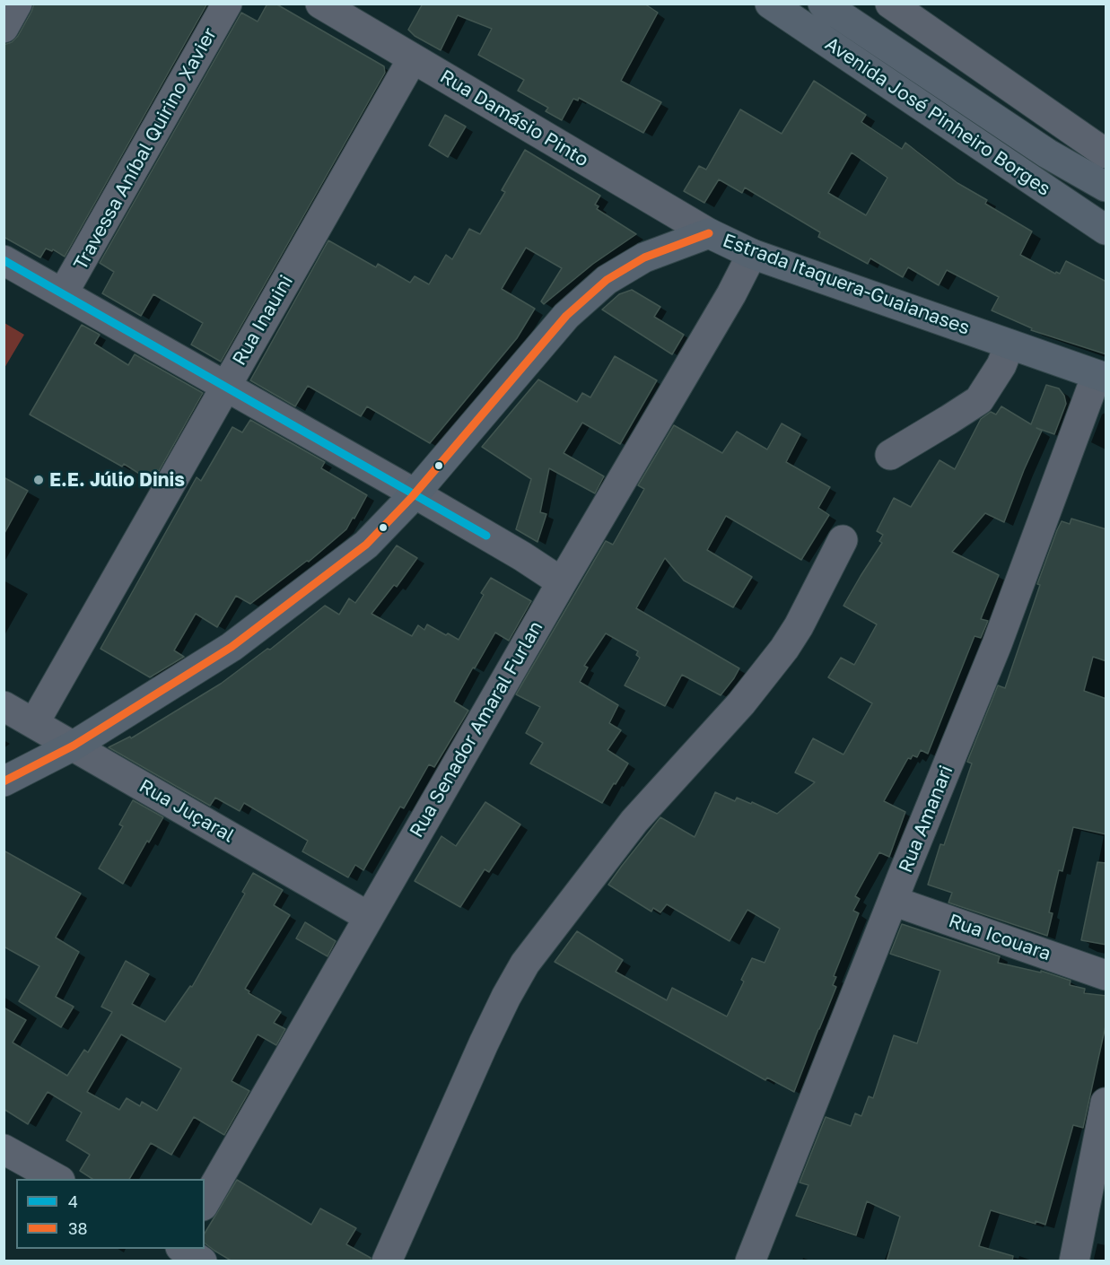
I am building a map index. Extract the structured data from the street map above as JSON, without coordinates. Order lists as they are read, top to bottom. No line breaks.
{"streets":{"main road":["Avenida José Pinheiro Borges","Estrada Itaquera-Guaianases"],"street":["Rua Damásio Pinto","Travessa Aníbal Quirino Xavier","Rua Inauini","Rua Senador Amaral Furlan","Rua Juçaral","Rua Amanari","Rua Icouara"]},"crossings":[["Rua Damásio Pinto","Estrada Itaquera-Guaianases"],["Rua Damásio Pinto","Rua Inauini"],["Estrada Itaquera-Guaianases","Rua Senador Amaral Furlan"],["Estrada Itaquera-Guaianases","Rua Juçaral"],["Estrada Itaquera-Guaianases","Rua Amanari"],["Rua Inauini","Rua Juçaral"],["Rua Senador Amaral Furlan","Rua Juçaral"],["Rua Amanari","Rua Icouara"]],"places":["E.E. Júlio Dinis"],"lines":["transit line 38","transit line 4"],"legend":["4","38"]}
